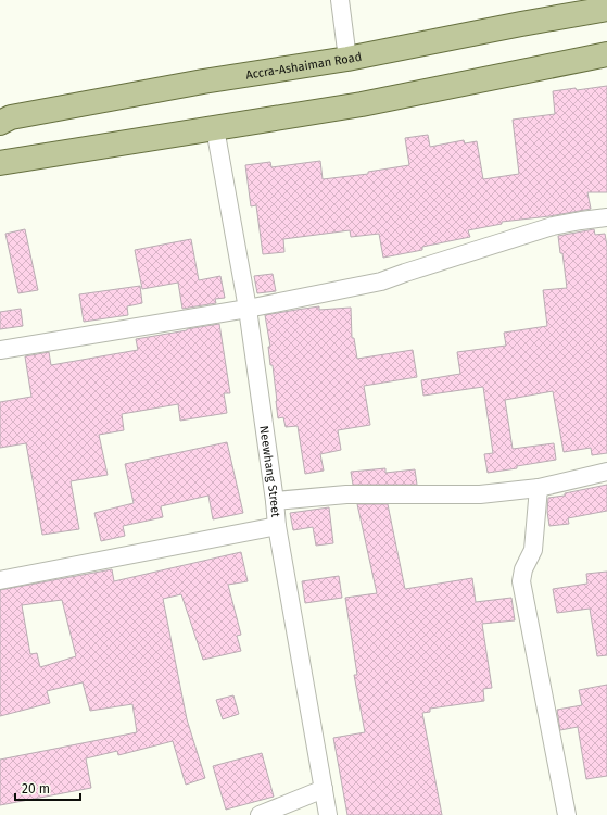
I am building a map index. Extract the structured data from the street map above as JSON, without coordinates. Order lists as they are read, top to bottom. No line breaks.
{"streets":{"main road":["Accra-Ashaiman Road"],"street":["Neewhang Street"]},"scale_bar":"20 m"}
